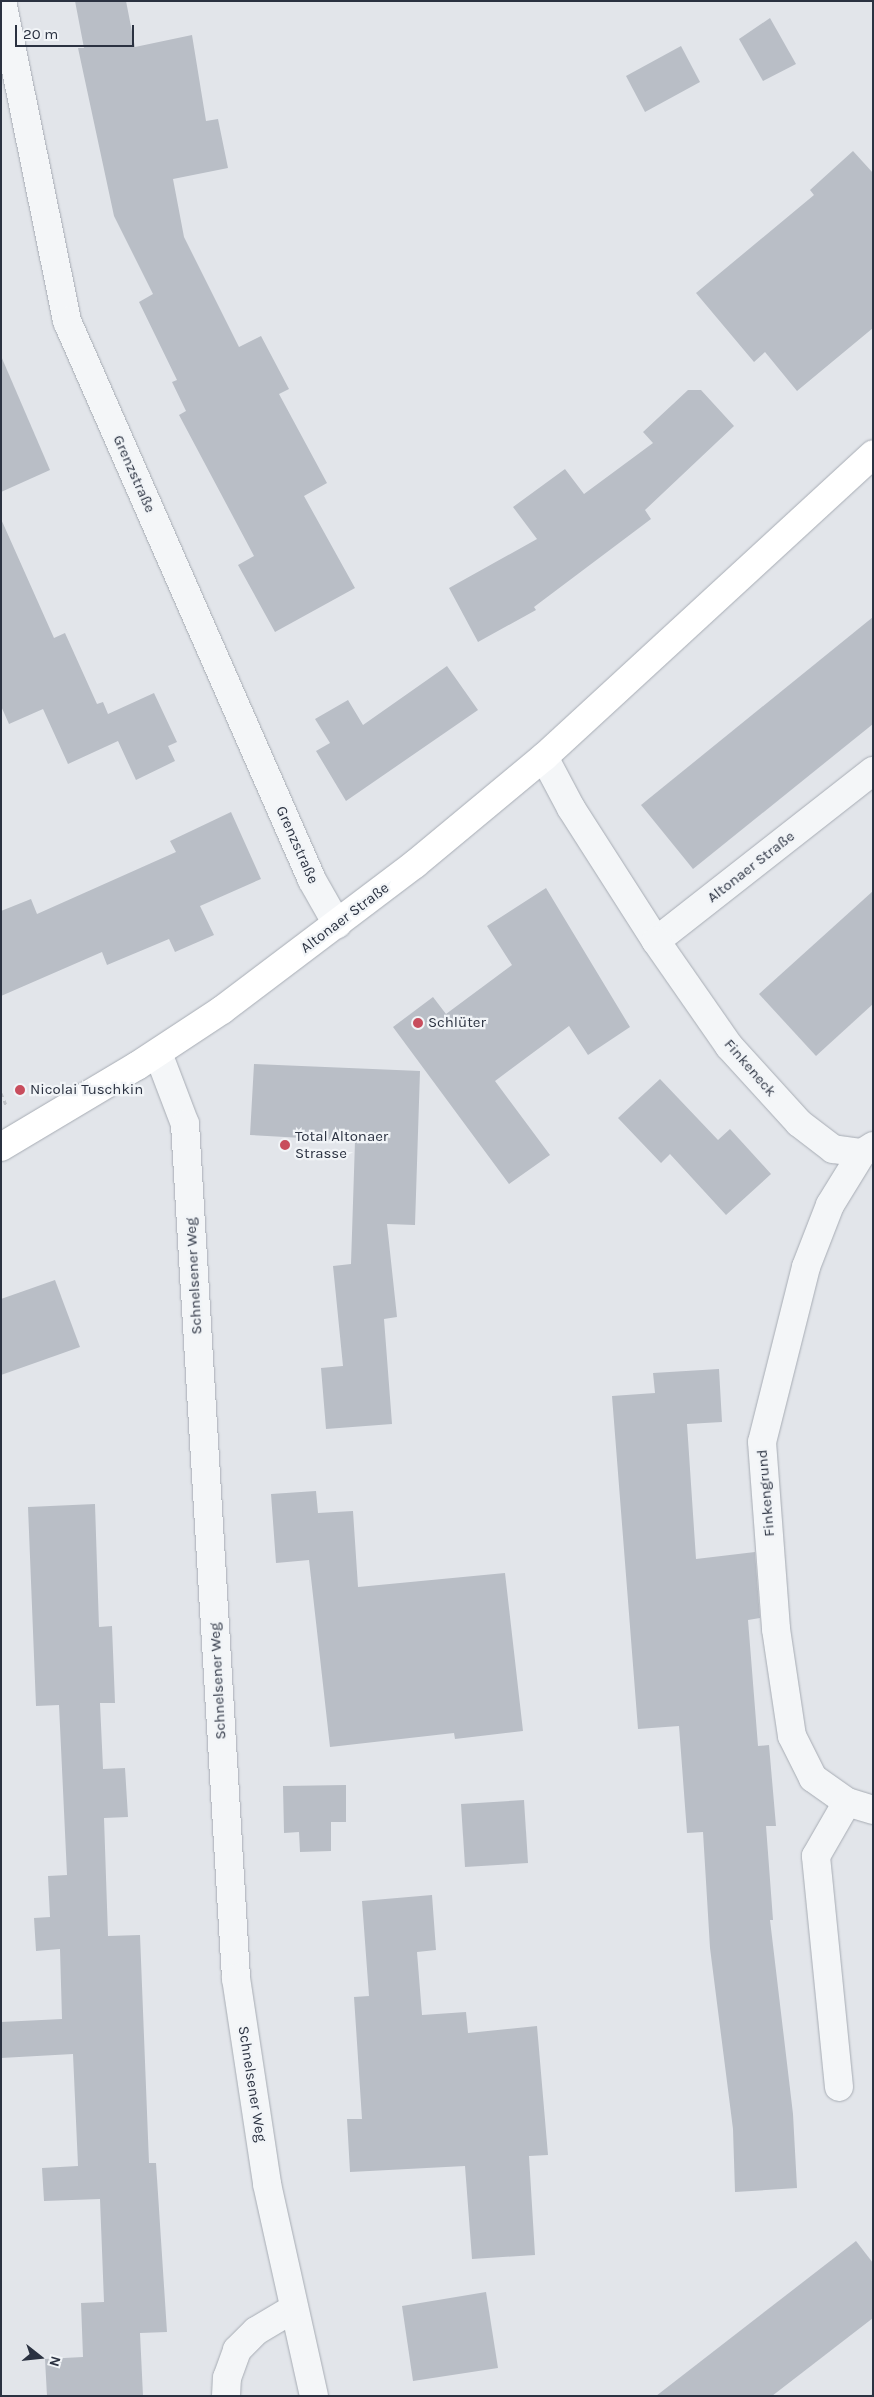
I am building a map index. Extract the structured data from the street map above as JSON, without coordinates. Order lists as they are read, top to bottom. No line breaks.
{"streets":{"main road":["Altonaer Straße"],"street":["Grenzstraße","Finkeneck","Schnelsener Weg","Finkengrund"]},"crossings":[["Grenzstraße","Altonaer Straße"],["Altonaer Straße","Finkeneck"],["Altonaer Straße","Schnelsener Weg"],["Finkeneck","Finkengrund"]],"places":["Schlüter","Nicolai Tuschkin","Total Altonaer Strasse"],"scale_bar":"20 m","north":"right"}
